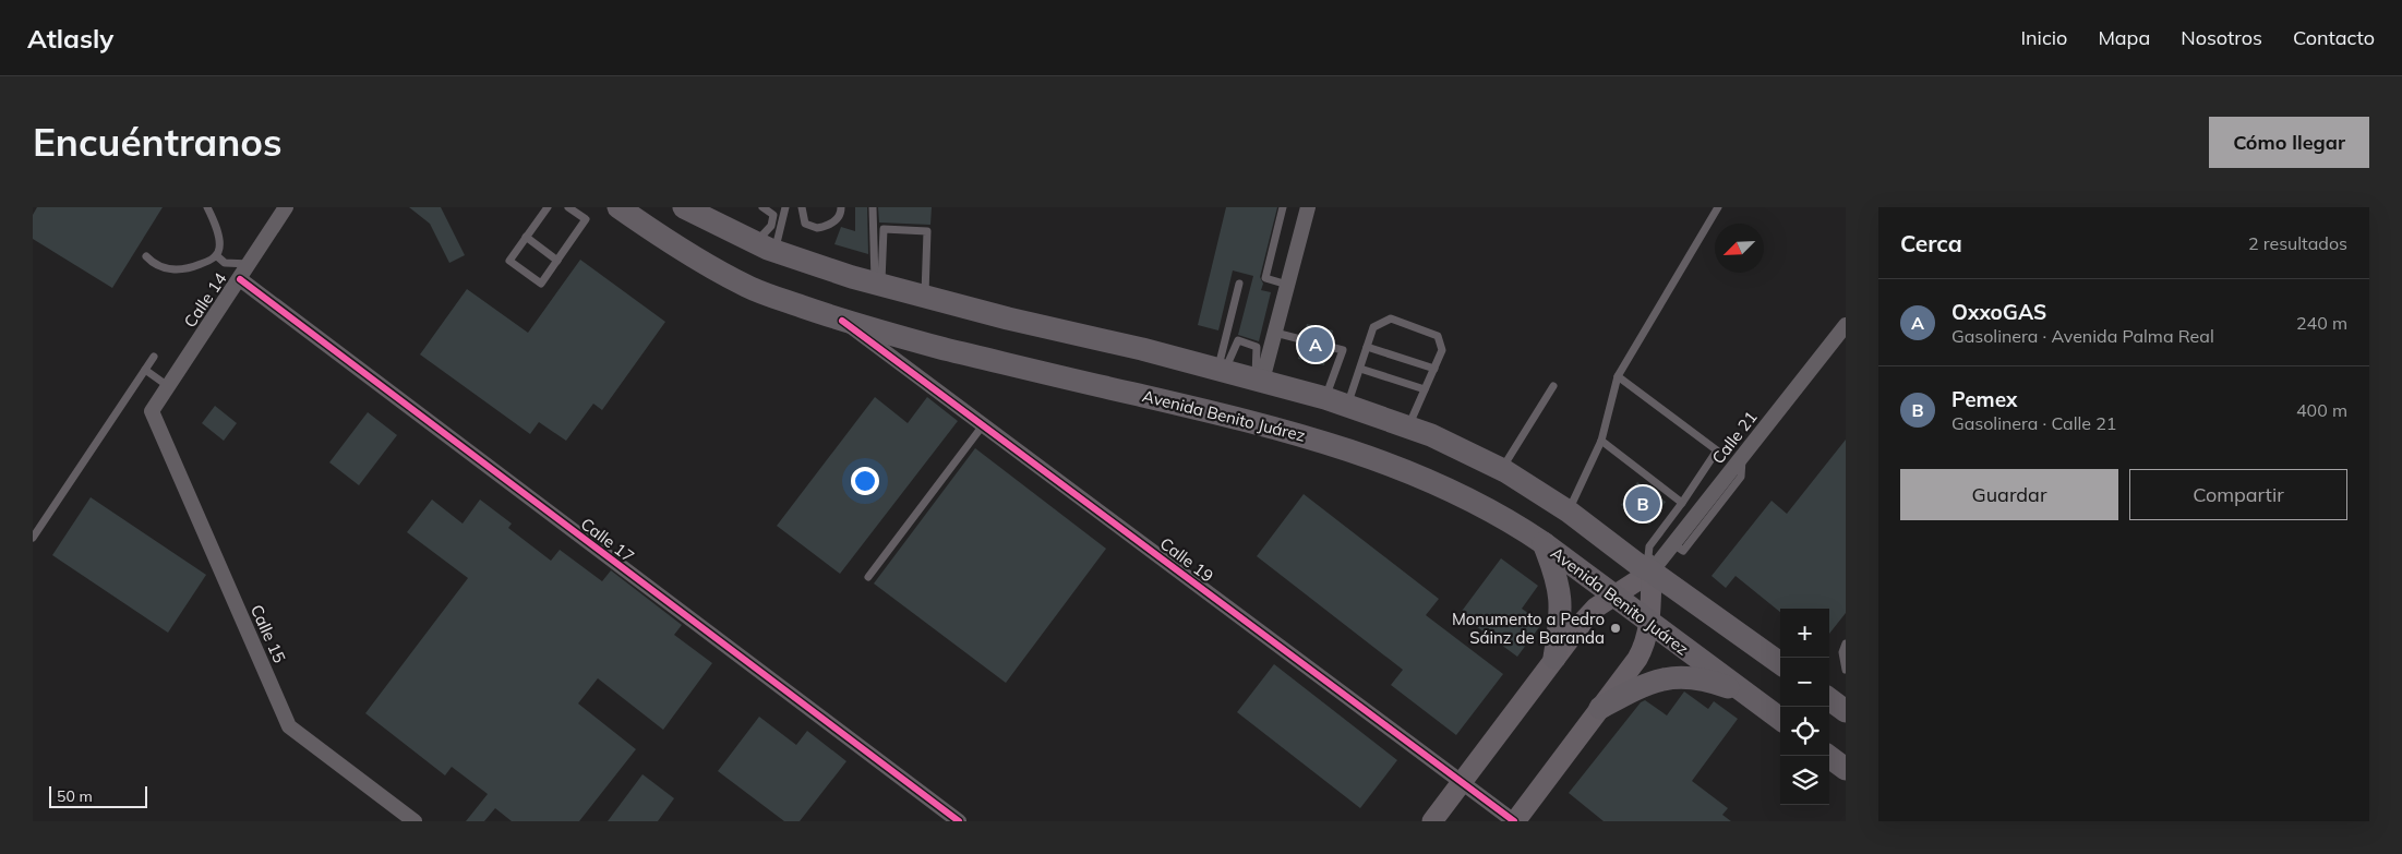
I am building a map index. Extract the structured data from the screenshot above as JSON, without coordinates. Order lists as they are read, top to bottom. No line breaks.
{"streets":{"main road":["Avenida Benito Juárez"],"street":["Calle 14","Calle 21","Calle 17","Calle 19","Calle 15"]},"crossings":[["Calle 14","Calle 17"],["Calle 14","Calle 15"],["Avenida Benito Juárez","Calle 19"]],"places":["Monumento a Pedro Sáinz de Baranda"],"scale_bar":"50 m","north":"bottom left","page":{"header":"Atlasly","nav":["Inicio","Mapa","Nosotros","Contacto"],"buttons":["Cómo llegar",["Guardar","Compartir"]],"title":"Encuéntranos","heading":["Cerca","2 resultados"],"list":[{"mark":"A","name":"OxxoGAS","note":"Gasolinera · Avenida Palma Real","value":"240 m"},{"mark":"B","name":"Pemex","note":"Gasolinera · Calle 21","value":"400 m"}],"pins":["A","B"],"map_buttons":["+","−"],"scale":"50 m"}}
